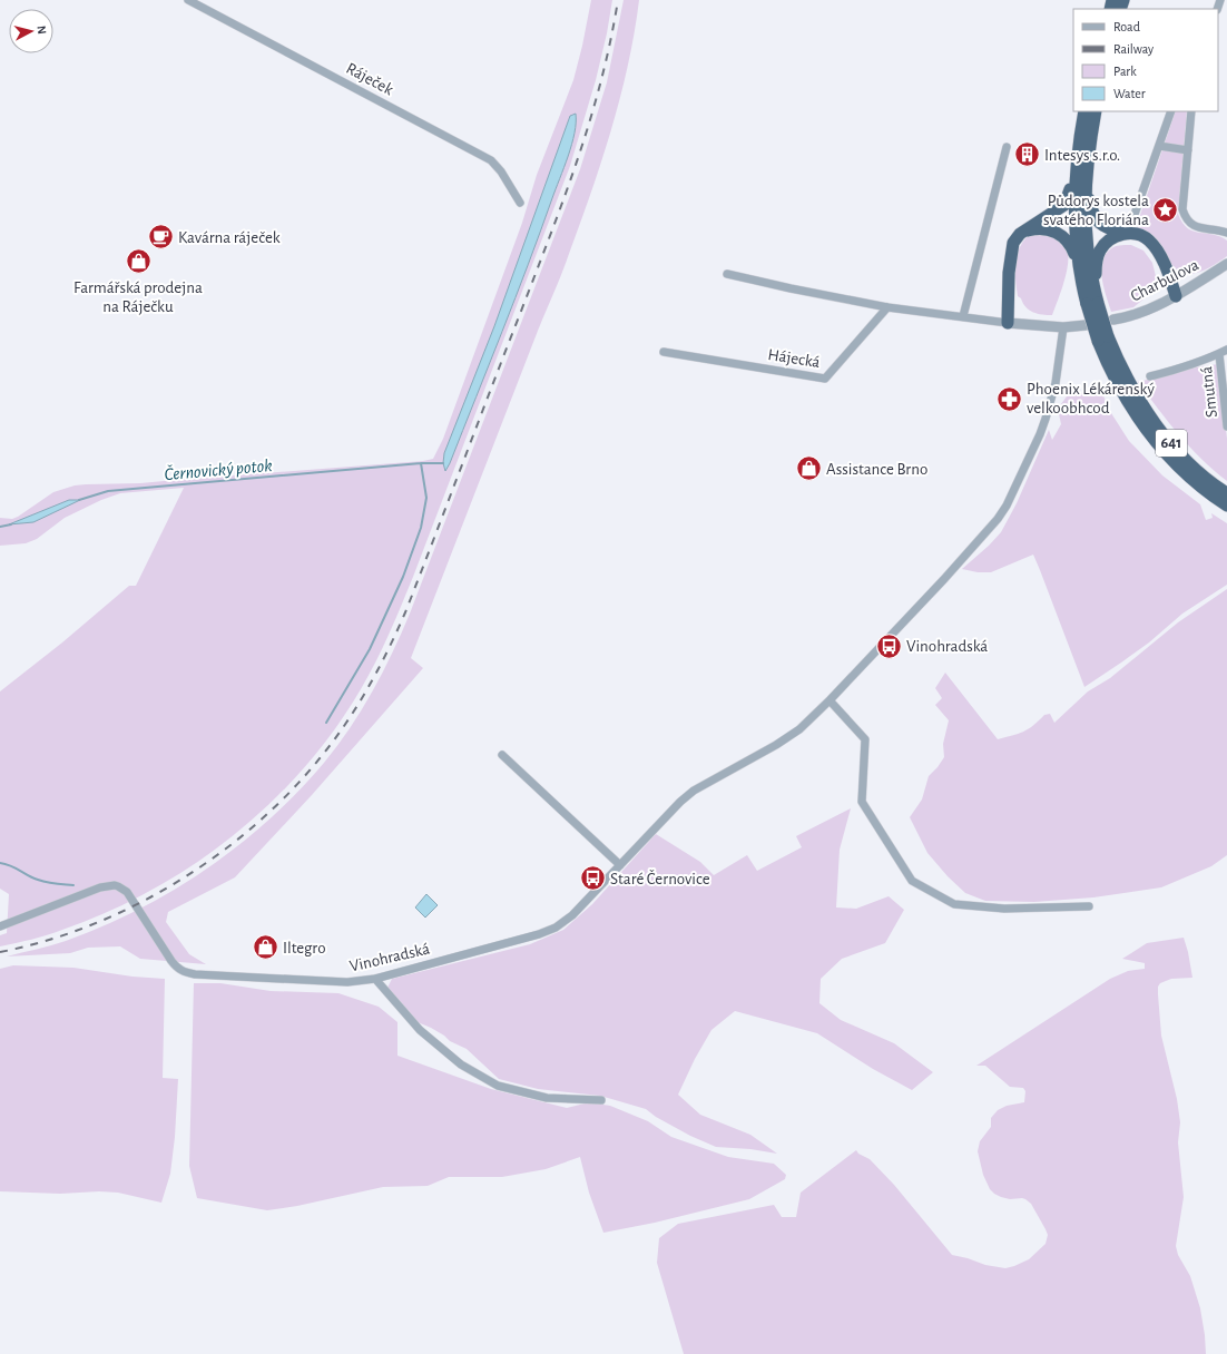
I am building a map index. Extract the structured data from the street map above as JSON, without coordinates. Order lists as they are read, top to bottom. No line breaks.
{"streets":{"highway":["641"],"street":["Ráječek","Charbulova","Hájecká","Smutná","Vinohradská"]},"water":["Černovický potok"],"places":{"building":["Intesys s.r.o."],"place":["Půdorys kostela svatého Floriána"],"cafe":["Kavárna ráječek"],"shop":["Farmářská prodejna na Ráječku","Assistance Brno","Iltegro"],"pharmacy":["Phoenix Lékárenský velkoobhcod"],"bus stop":["Vinohradská","Staré Černovice"]},"legend":["Road","Railway","Park","Water"],"north":"right"}
